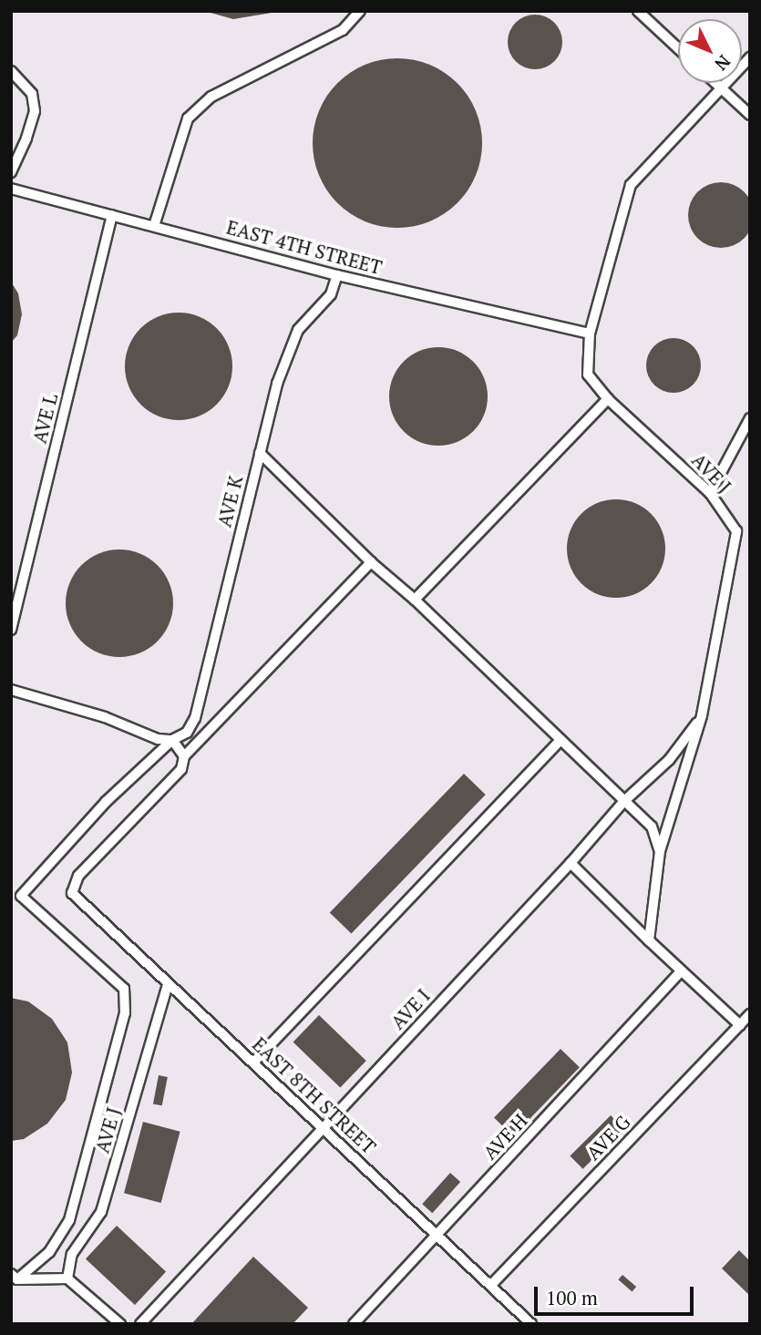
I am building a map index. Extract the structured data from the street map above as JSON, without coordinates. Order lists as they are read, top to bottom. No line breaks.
{"streets":{"street":["EAST 4TH STREET","AVE L","AVE J","AVE K","AVE I","EAST 8TH STREET","AVE H","AVE G"]},"crossings":[["EAST 4TH STREET","AVE L"],["EAST 4TH STREET","AVE J"],["EAST 4TH STREET","AVE K"],["AVE J","AVE I"],["AVE J","EAST 8TH STREET"],["AVE I","EAST 8TH STREET"],["EAST 8TH STREET","AVE H"],["EAST 8TH STREET","AVE G"]],"scale_bar":"100 m","north":"bottom right"}
